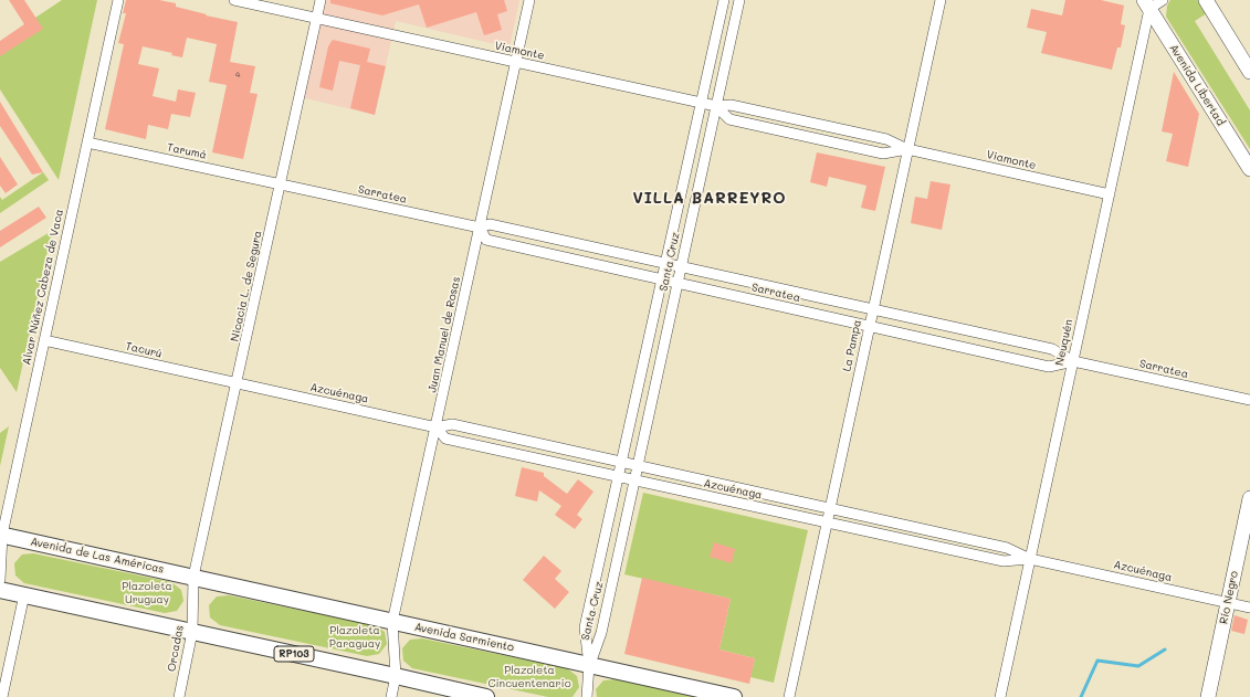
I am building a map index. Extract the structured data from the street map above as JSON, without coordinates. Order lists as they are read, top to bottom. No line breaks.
{"streets":{"main road":["Avenida Libertad","Avenida de Las Américas","Río Negro","Avenida Sarmiento","RP103"],"street":["Viamonte","Tarumá","Sarratea","Santa Cruz","Nicacia L. de Segura","Alvar Núñez Cabeza de Vaca","Juan Manuel de Rosas","Neuquén","La Pampa","Tacurú","Azcuénaga","Orcadas"]},"crossings":[["Viamonte","Santa Cruz"],["Viamonte","Nicacia L. de Segura"],["Viamonte","Juan Manuel de Rosas"],["Viamonte","Neuquén"],["Viamonte","La Pampa"],["Avenida Libertad","Neuquén"],["Tarumá","Sarratea"],["Tarumá","Nicacia L. de Segura"],["Tarumá","Alvar Núñez Cabeza de Vaca"],["Sarratea","Santa Cruz"],["Sarratea","Nicacia L. de Segura"],["Sarratea","Juan Manuel de Rosas"],["Sarratea","Neuquén"],["Sarratea","La Pampa"],["Santa Cruz","Azcuénaga"],["Santa Cruz","Avenida Sarmiento"],["Nicacia L. de Segura","Tacurú"],["Nicacia L. de Segura","Azcuénaga"],["Nicacia L. de Segura","Avenida de Las Américas"],["Nicacia L. de Segura","Avenida Sarmiento"],["Nicacia L. de Segura","Orcadas"],["Alvar Núñez Cabeza de Vaca","Tacurú"],["Alvar Núñez Cabeza de Vaca","Avenida de Las Américas"],["Juan Manuel de Rosas","Azcuénaga"],["Juan Manuel de Rosas","Avenida Sarmiento"],["Juan Manuel de Rosas","RP103"],["Neuquén","Azcuénaga"],["La Pampa","Azcuénaga"],["Tacurú","Azcuénaga"],["Azcuénaga","Río Negro"],["Avenida de Las Américas","Avenida Sarmiento"],["Avenida de Las Américas","Orcadas"],["Avenida Sarmiento","Orcadas"],["Orcadas","RP103"]],"districts":["VILLA BARREYRO"],"parks":["Plazoleta Uruguay","Plazoleta Paraguay","Plazoleta Cincuentenario"],"house_numbers":["4"]}
